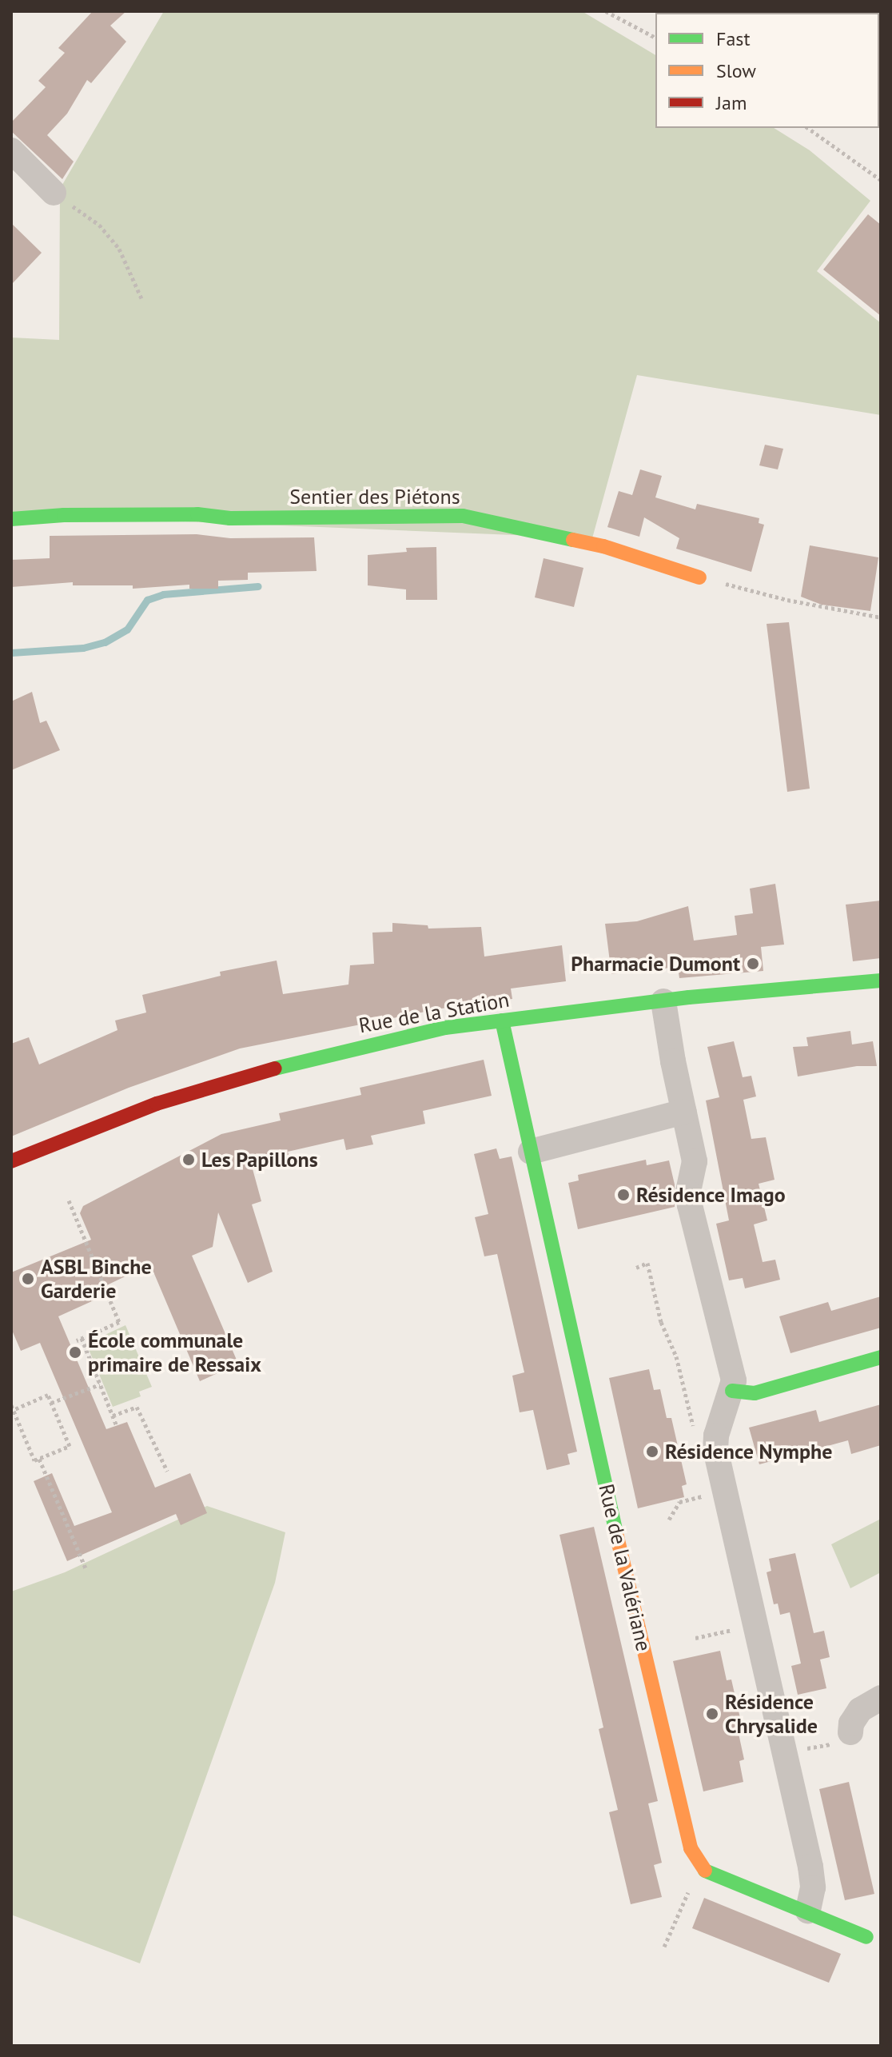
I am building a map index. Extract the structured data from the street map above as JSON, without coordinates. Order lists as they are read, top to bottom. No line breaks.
{"streets":{"street":["Sentier des Piétons","Rue de la Station","Rue de la Valériane"]},"crossings":[["Rue de la Station","Rue de la Valériane"]],"places":["Pharmacie Dumont","Les Papillons","Résidence Imago","ASBL Binche Garderie","École communale primaire de Ressaix","Résidence Nymphe","Résidence Chrysalide"],"legend":["Fast","Slow","Jam"]}
